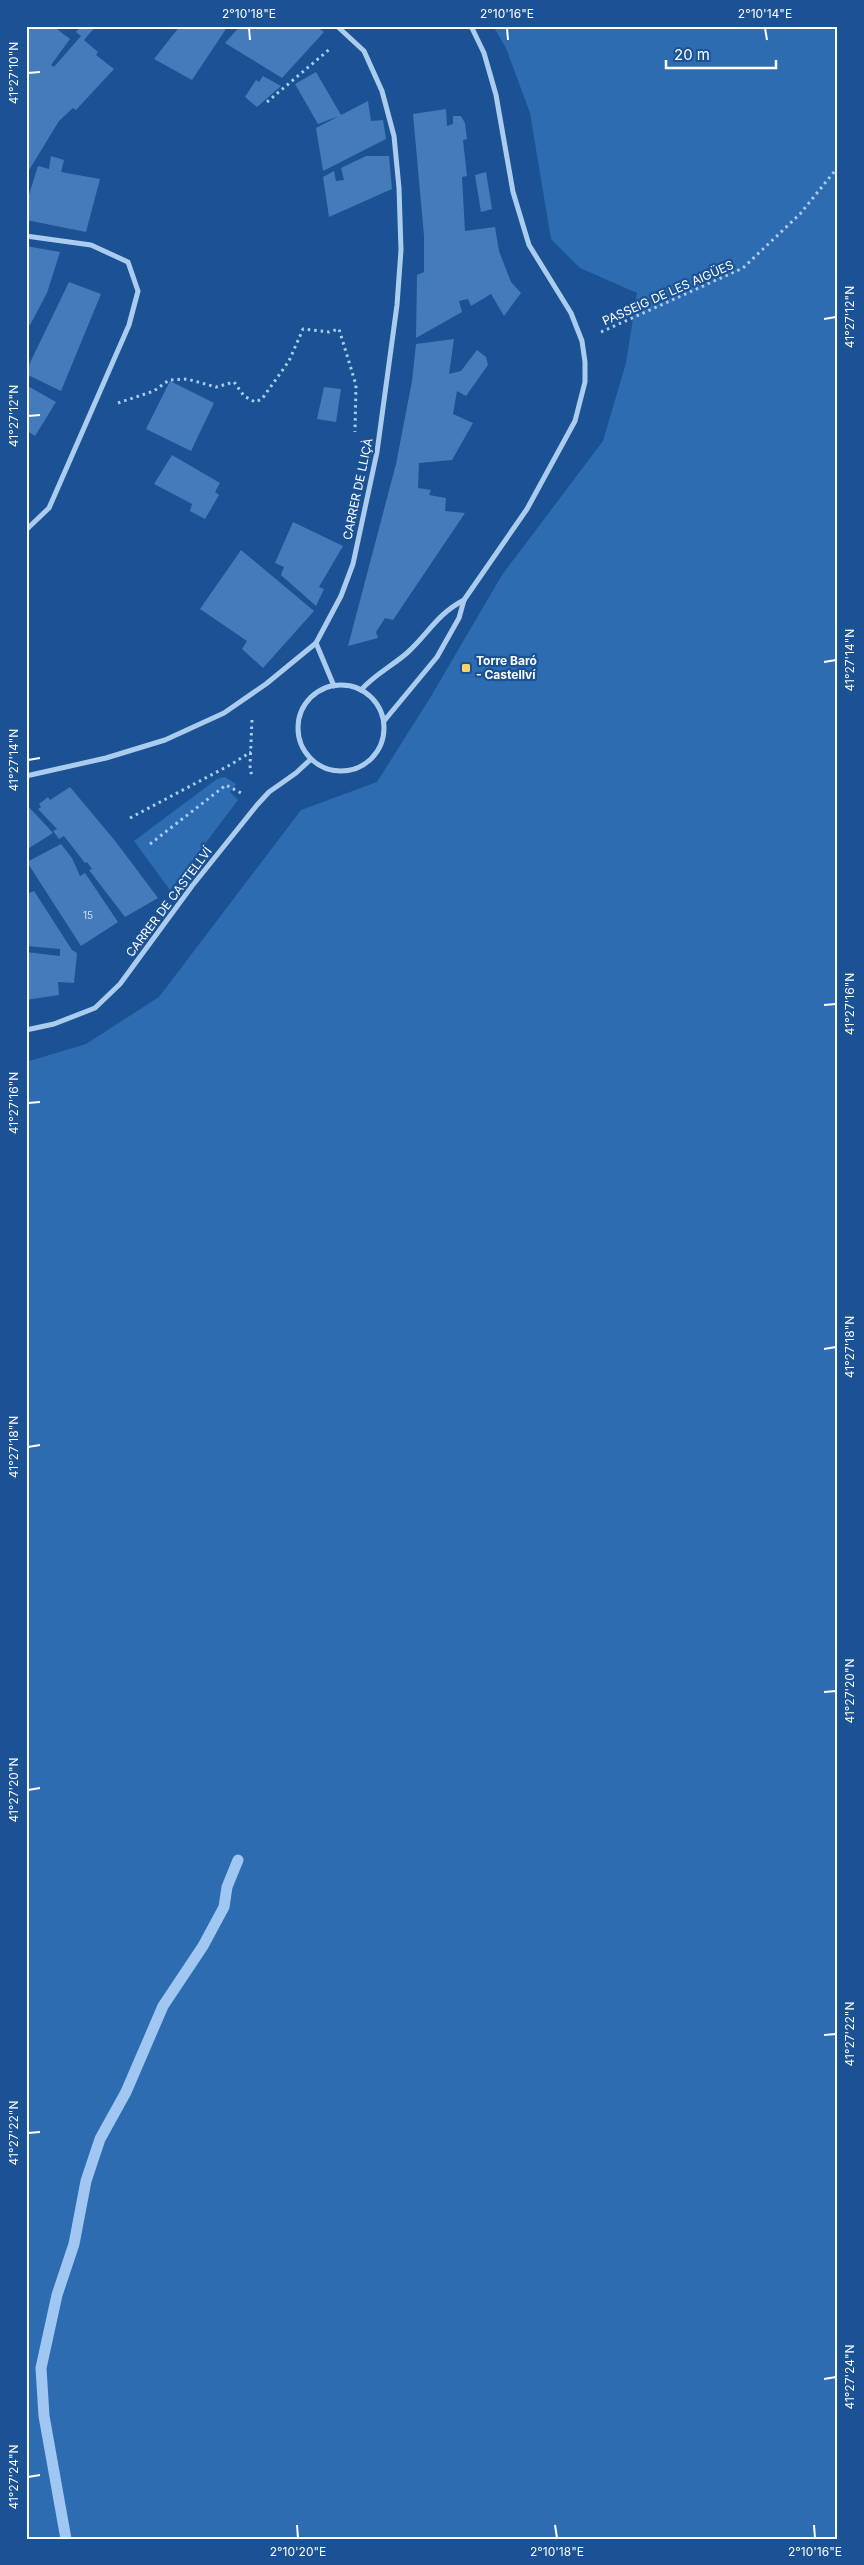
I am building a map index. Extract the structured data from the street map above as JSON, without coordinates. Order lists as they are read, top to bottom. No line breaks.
{"streets":{"street":["CARRER DE LLIÇÀ","CARRER DE CASTELLVÍ"],"path":["PASSEIG DE LES AIGÜES"]},"places":{"transit":["Torre Baró - Castellví"]},"house_numbers":["15"],"scale_bar":"20 m","coordinates":["2°10'18\"E","2°10'16\"E","2°10'14\"E","41°27'10\"N","41°27'12\"N","41°27'14\"N","41°27'16\"N","41°27'18\"N","41°27'20\"N","41°27'22\"N","41°27'24\"N","2°10'20\"E"]}
